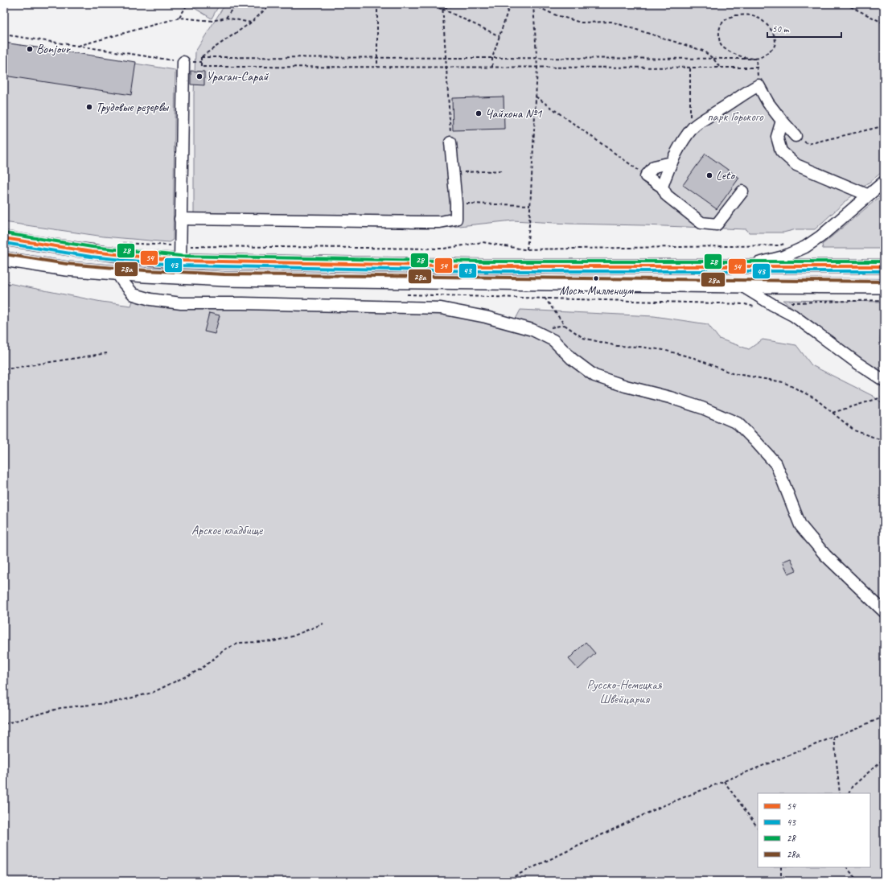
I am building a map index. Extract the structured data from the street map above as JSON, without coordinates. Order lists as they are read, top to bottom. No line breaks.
{"parks":["парк Горького","Арское кладбище","Русско-Немецкая Швейцария"],"places":["Bonjour","Ураган-Сарай","Трудовые резервы","Чайхона №1","Leto","Мост Миллениум"],"lines":["transit line 28","transit line 54","transit line 43","transit line 28a"],"legend":["54","43","28","28a"],"scale_bar":"50 m"}
